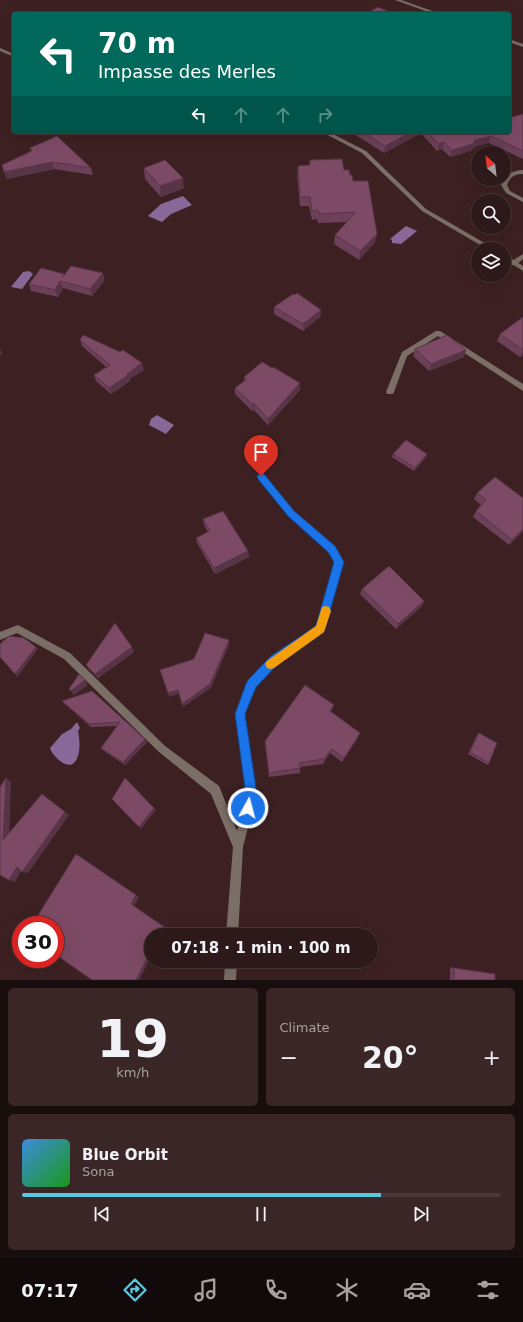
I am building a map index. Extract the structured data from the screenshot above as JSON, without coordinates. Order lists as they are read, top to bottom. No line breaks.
{"north":"top left","page":{"turn":["70 m","Impasse des Merles"],"limit":"30","trip":"07:18 · 1 min · 100 m","tile":[["19","km/h"],"Climate"],"heat":["−","20°","+"],"song":["Blue Orbit","Sona"],"tabs":"07:17"}}
